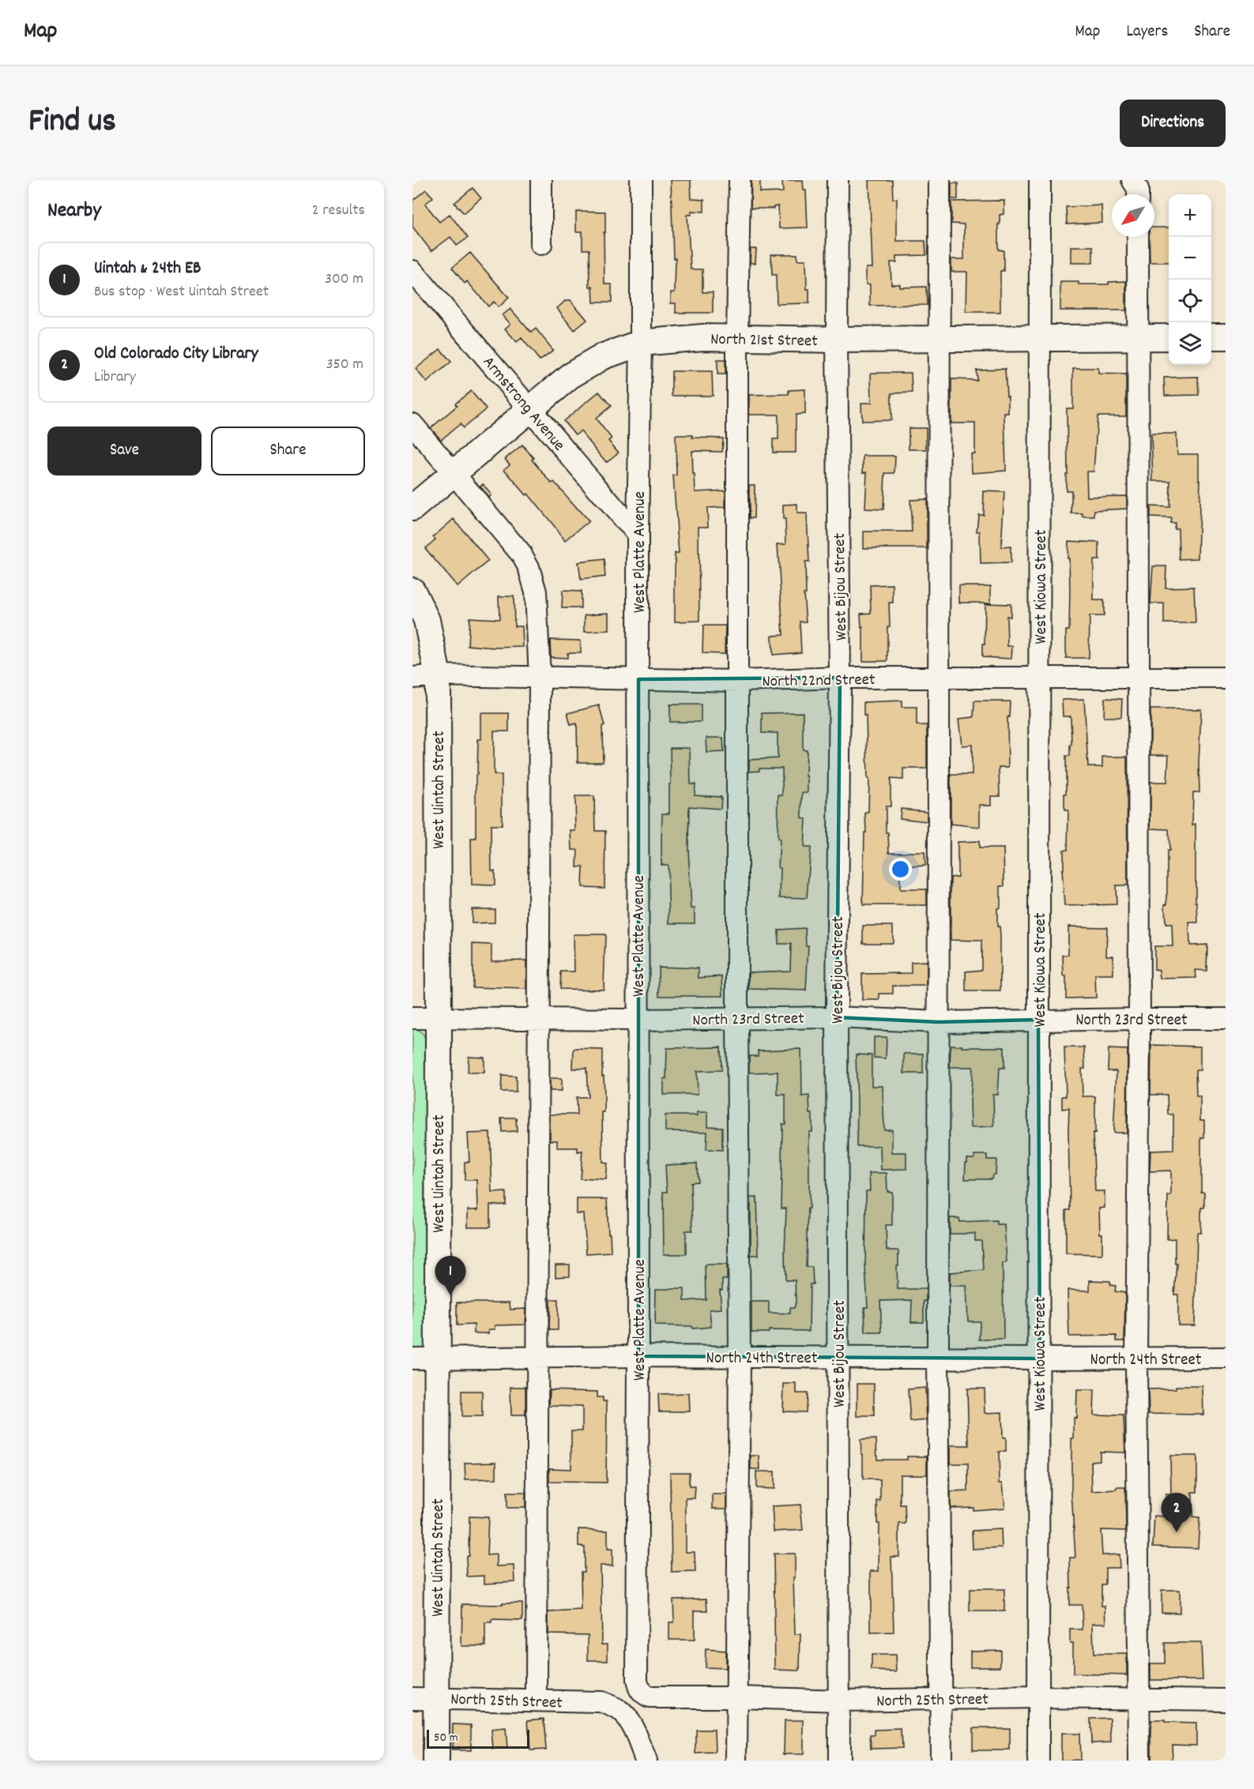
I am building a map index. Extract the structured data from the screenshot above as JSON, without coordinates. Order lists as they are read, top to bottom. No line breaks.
{"streets":{"main road":["North 21st Street","West Uintah Street"],"street":["Armstrong Avenue","West Platte Avenue","West Bijou Street","West Kiowa Street","North 22nd Street","North 23rd Street","North 24th Street","North 25th Street"]},"crossings":[["North 21st Street","Armstrong Avenue"],["North 21st Street","West Platte Avenue"],["North 21st Street","West Bijou Street"],["North 21st Street","West Kiowa Street"],["Armstrong Avenue","West Platte Avenue"],["West Platte Avenue","North 22nd Street"],["West Platte Avenue","North 23rd Street"],["West Platte Avenue","North 24th Street"],["West Platte Avenue","North 25th Street"],["West Bijou Street","North 22nd Street"],["West Bijou Street","North 23rd Street"],["West Bijou Street","North 24th Street"],["West Bijou Street","North 25th Street"],["West Kiowa Street","North 22nd Street"],["West Kiowa Street","North 23rd Street"],["West Kiowa Street","North 24th Street"],["West Kiowa Street","North 25th Street"],["North 22nd Street","West Uintah Street"],["West Uintah Street","North 23rd Street"],["West Uintah Street","North 24th Street"],["West Uintah Street","North 25th Street"]],"scale_bar":"50 m","north":"bottom left","page":{"header":"Map","nav":["Map","Layers","Share"],"title":"Find us","buttons":["Directions",["Save","Share"]],"heading":["Nearby","2 results"],"map_buttons":["+","−"],"list":[{"mark":"1","name":"Uintah & 24th EB","note":"Bus stop · West Uintah Street","value":"300 m"},{"mark":"2","name":"Old Colorado City Library","note":"Library","value":"350 m"}],"pins":["1","2"],"scale":"50 m"}}
